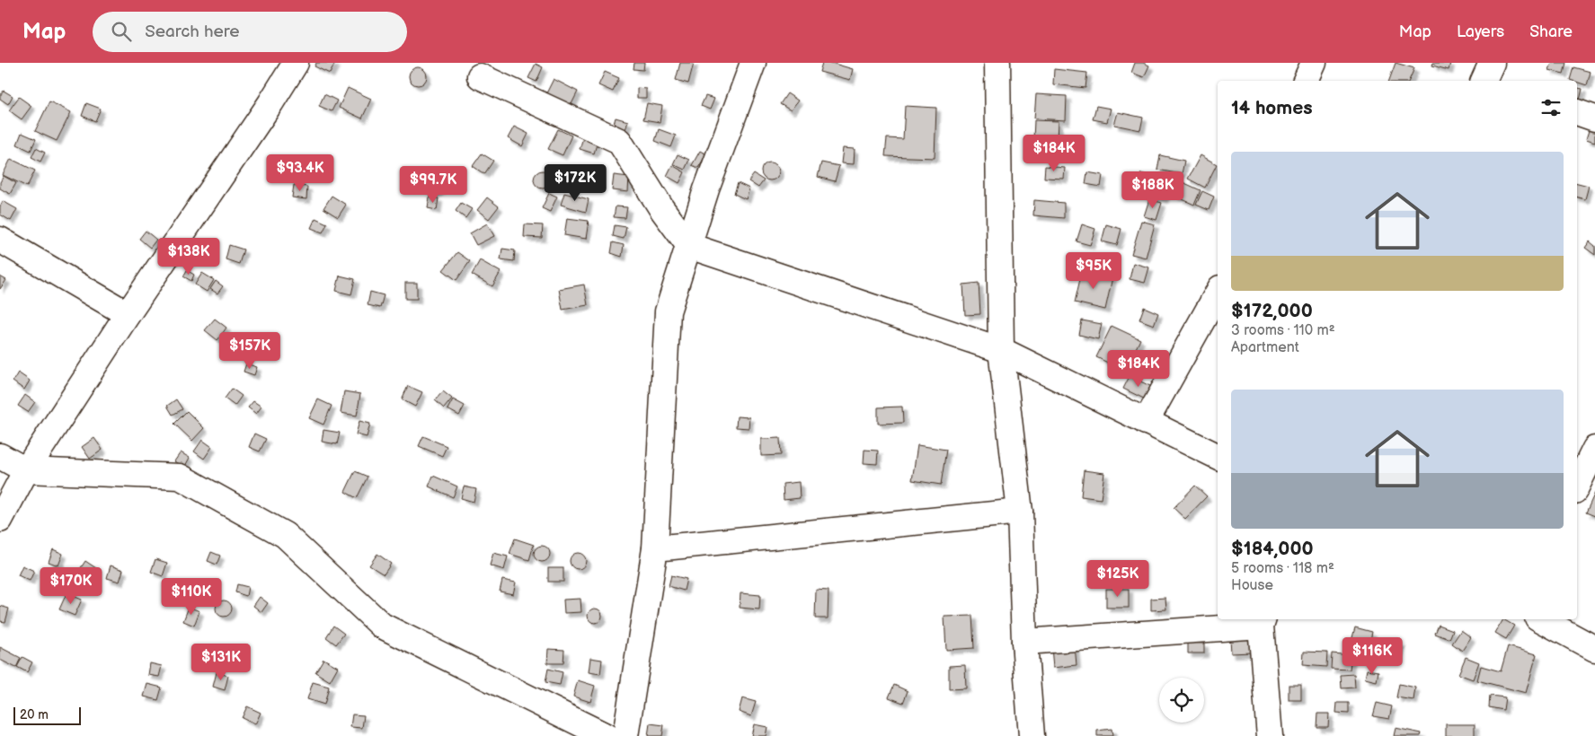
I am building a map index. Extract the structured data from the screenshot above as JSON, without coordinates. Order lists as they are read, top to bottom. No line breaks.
{"scale_bar":"20 m","page":{"header":"Map","search":"Search here","nav":["Map","Layers","Share"],"heading":"14 homes","price":["$184K","$93.4K","$172K","$99.7K","$188K","$138K","$95K","$157K","$184K","$125K","$170K","$110K","$116K","$131K"],"list":[{"name":"$172,000","note":"3 rooms · 110 m² · Apartment"},{"name":"$184,000","note":"5 rooms · 118 m² · House"}],"scale":"20 m"}}
